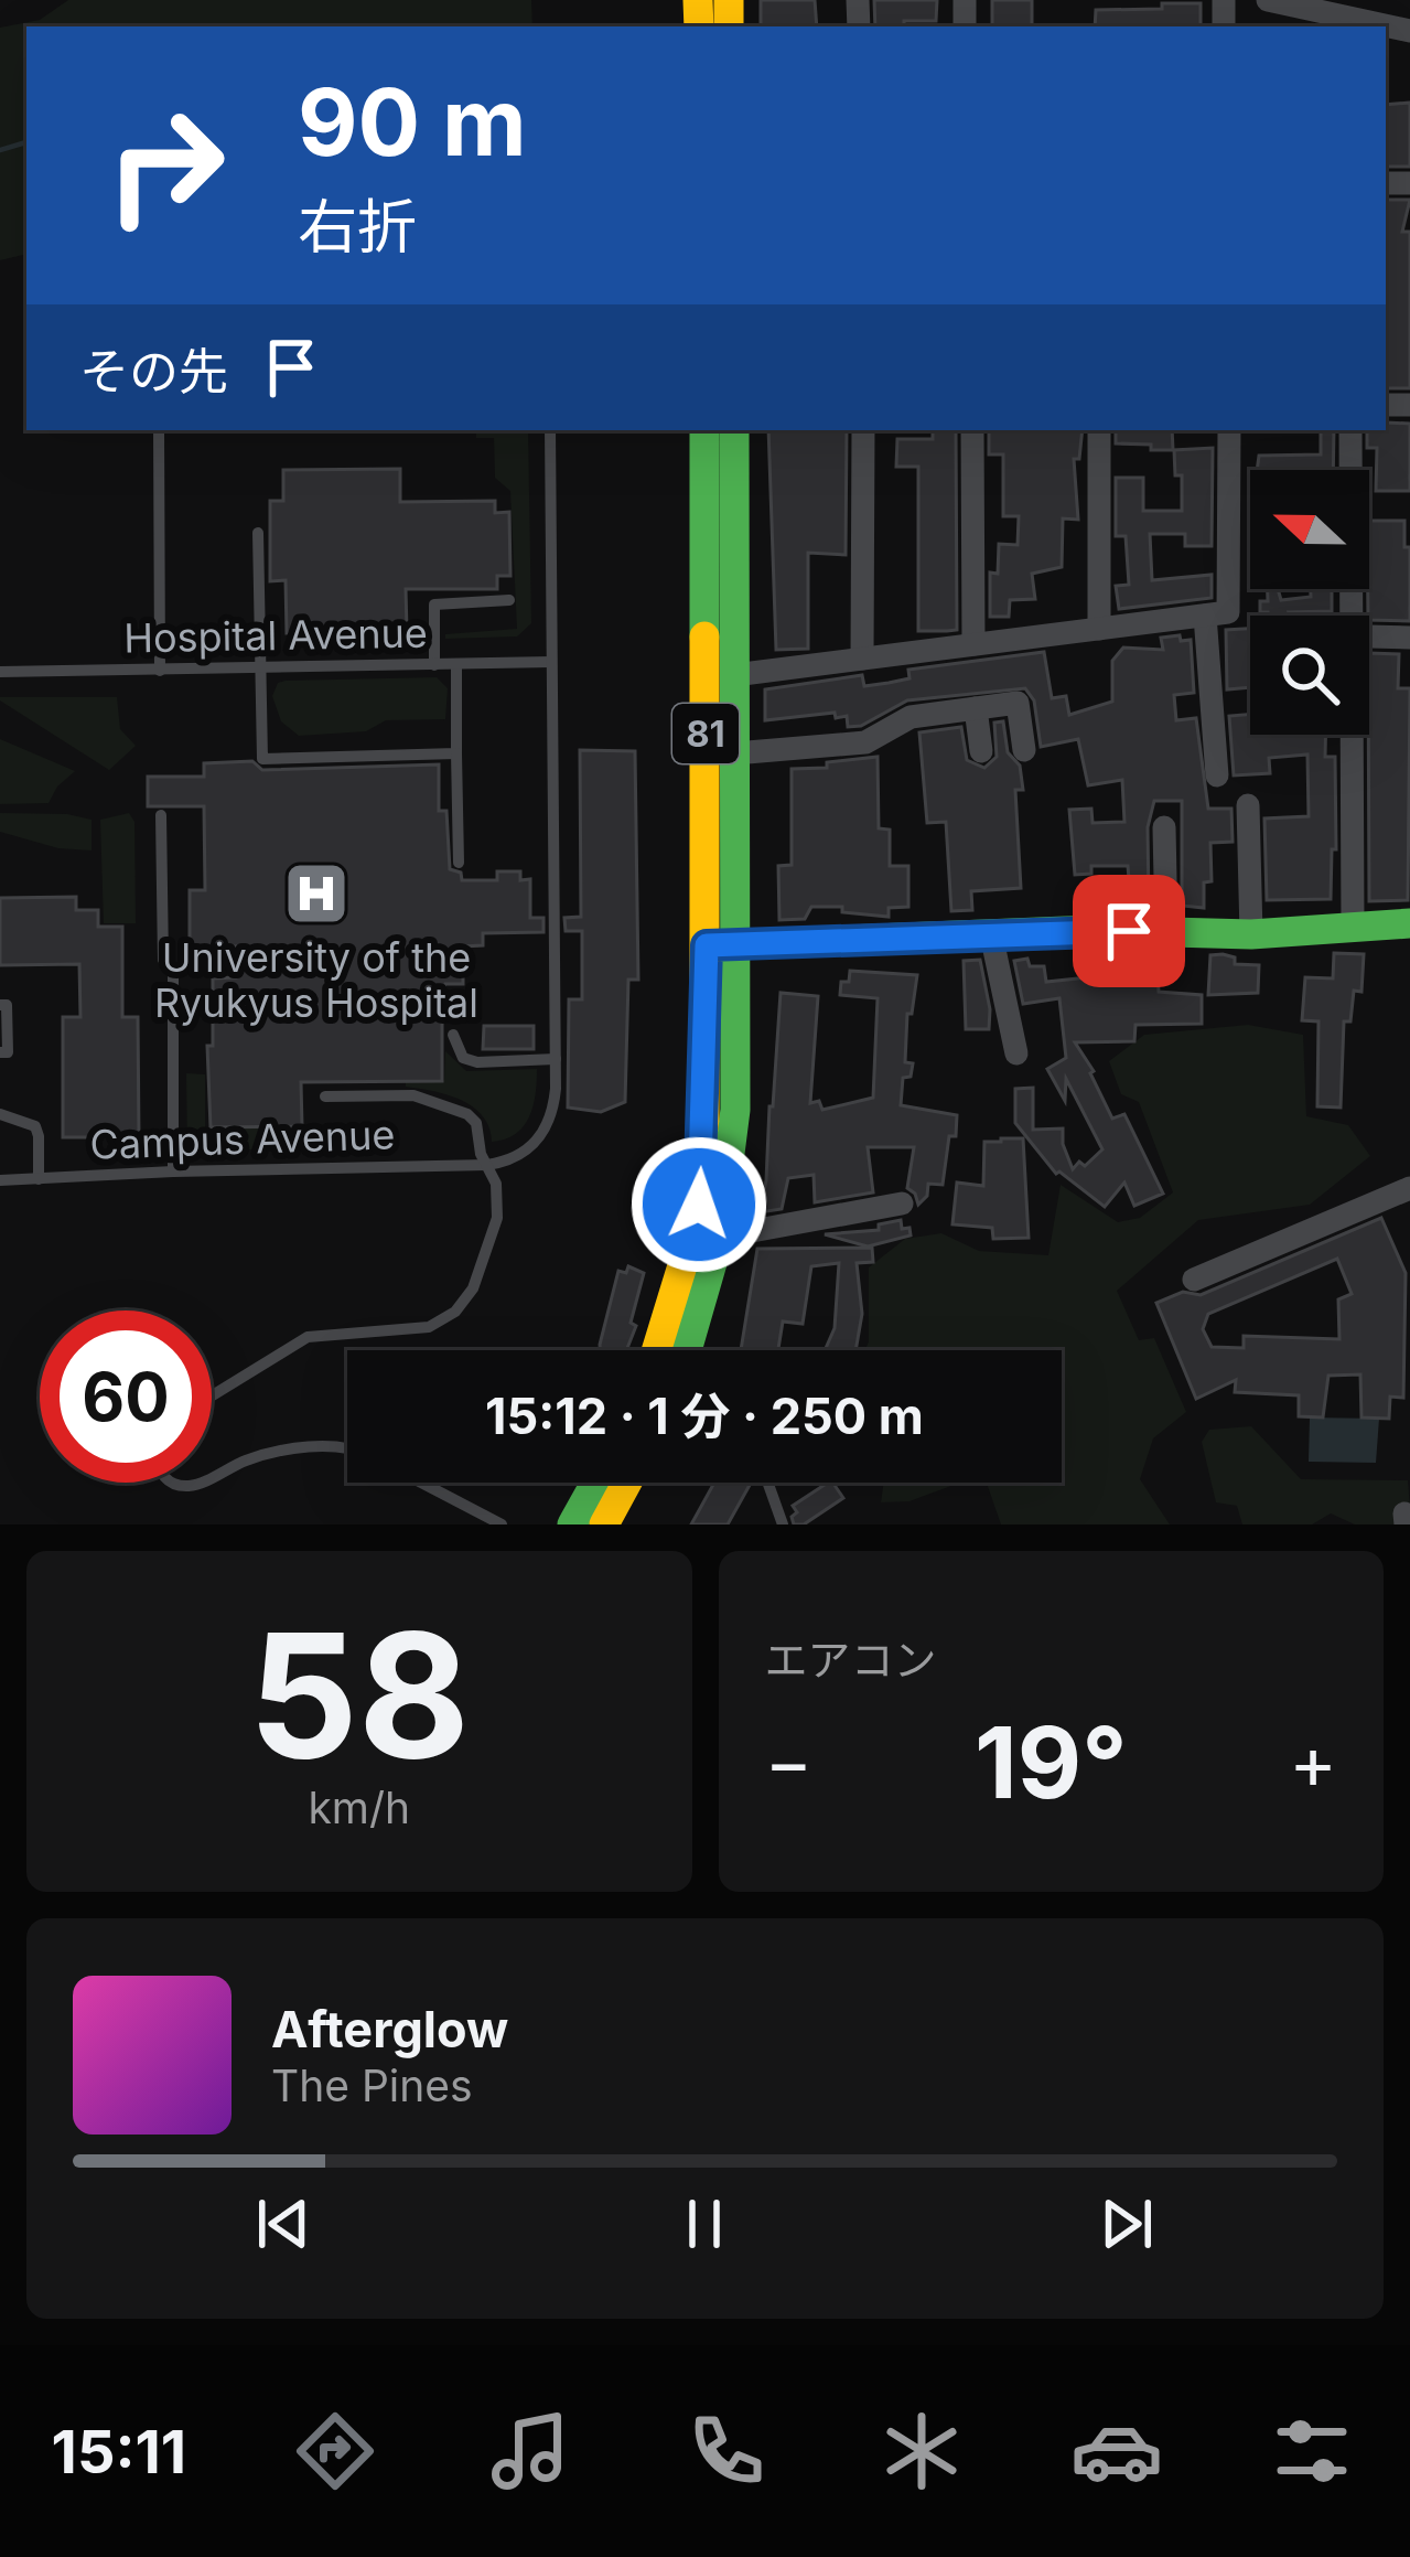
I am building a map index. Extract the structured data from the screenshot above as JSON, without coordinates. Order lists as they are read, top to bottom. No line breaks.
{"streets":{"main road":["81"],"lane":["Hospital Avenue","Campus Avenue"]},"places":{"hospital":["University of the Ryukyus Hospital"]},"north":"left","page":{"turn":["90 m","右折"],"then":"その先","limit":"60","trip":"15:12 · 1 分 · 250 m","tile":[["58","km/h"],"エアコン"],"heat":["−","19°","+"],"song":["Afterglow","The Pines"],"tabs":"15:11"}}
